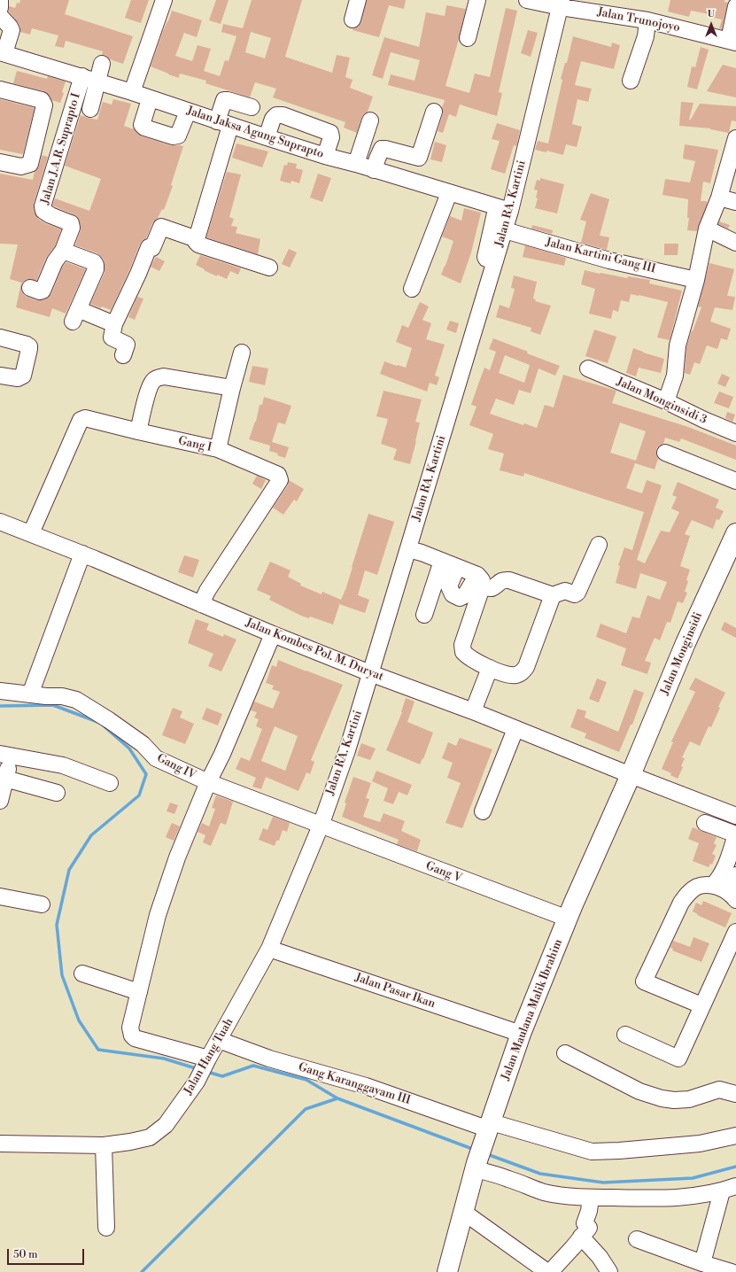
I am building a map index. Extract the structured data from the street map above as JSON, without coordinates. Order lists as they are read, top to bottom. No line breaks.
{"streets":{"main road":["Jalan Monginsidi","Jalan Maulana Malik Ibrahim"],"street":["Jalan Trunojoyo","Jalan Jaksa Agung Suprapto","Jalan J.A.R. Suprapto I","Jalan RA. Kartini","Jalan Kartini Gang III","Jalan Monginsidi 3","Gang I","Jalan Kombes Pol. M. Duryat","Gang IV","Gang V","Jalan Pasar Ikan","Jalan Hang Tuah","Gang Karanggayam III"]},"crossings":[["Jalan Trunojoyo","Jalan RA. Kartini"],["Jalan Jaksa Agung Suprapto","Jalan J.A.R. Suprapto I"],["Jalan Jaksa Agung Suprapto","Jalan RA. Kartini"],["Jalan RA. Kartini","Jalan Kartini Gang III"],["Jalan RA. Kartini","Jalan Kombes Pol. M. Duryat"],["Jalan RA. Kartini","Gang IV"],["Jalan RA. Kartini","Gang V"],["Jalan RA. Kartini","Jalan Pasar Ikan"],["Jalan RA. Kartini","Jalan Hang Tuah"],["Gang I","Jalan Kombes Pol. M. Duryat"],["Jalan Kombes Pol. M. Duryat","Jalan Monginsidi"],["Jalan Kombes Pol. M. Duryat","Jalan Maulana Malik Ibrahim"],["Jalan Monginsidi","Jalan Maulana Malik Ibrahim"],["Gang IV","Gang V"],["Gang V","Jalan Maulana Malik Ibrahim"],["Jalan Pasar Ikan","Jalan Maulana Malik Ibrahim"],["Jalan Pasar Ikan","Jalan Hang Tuah"],["Jalan Maulana Malik Ibrahim","Gang Karanggayam III"],["Jalan Hang Tuah","Gang Karanggayam III"]],"scale_bar":"50 m","north":"top"}
